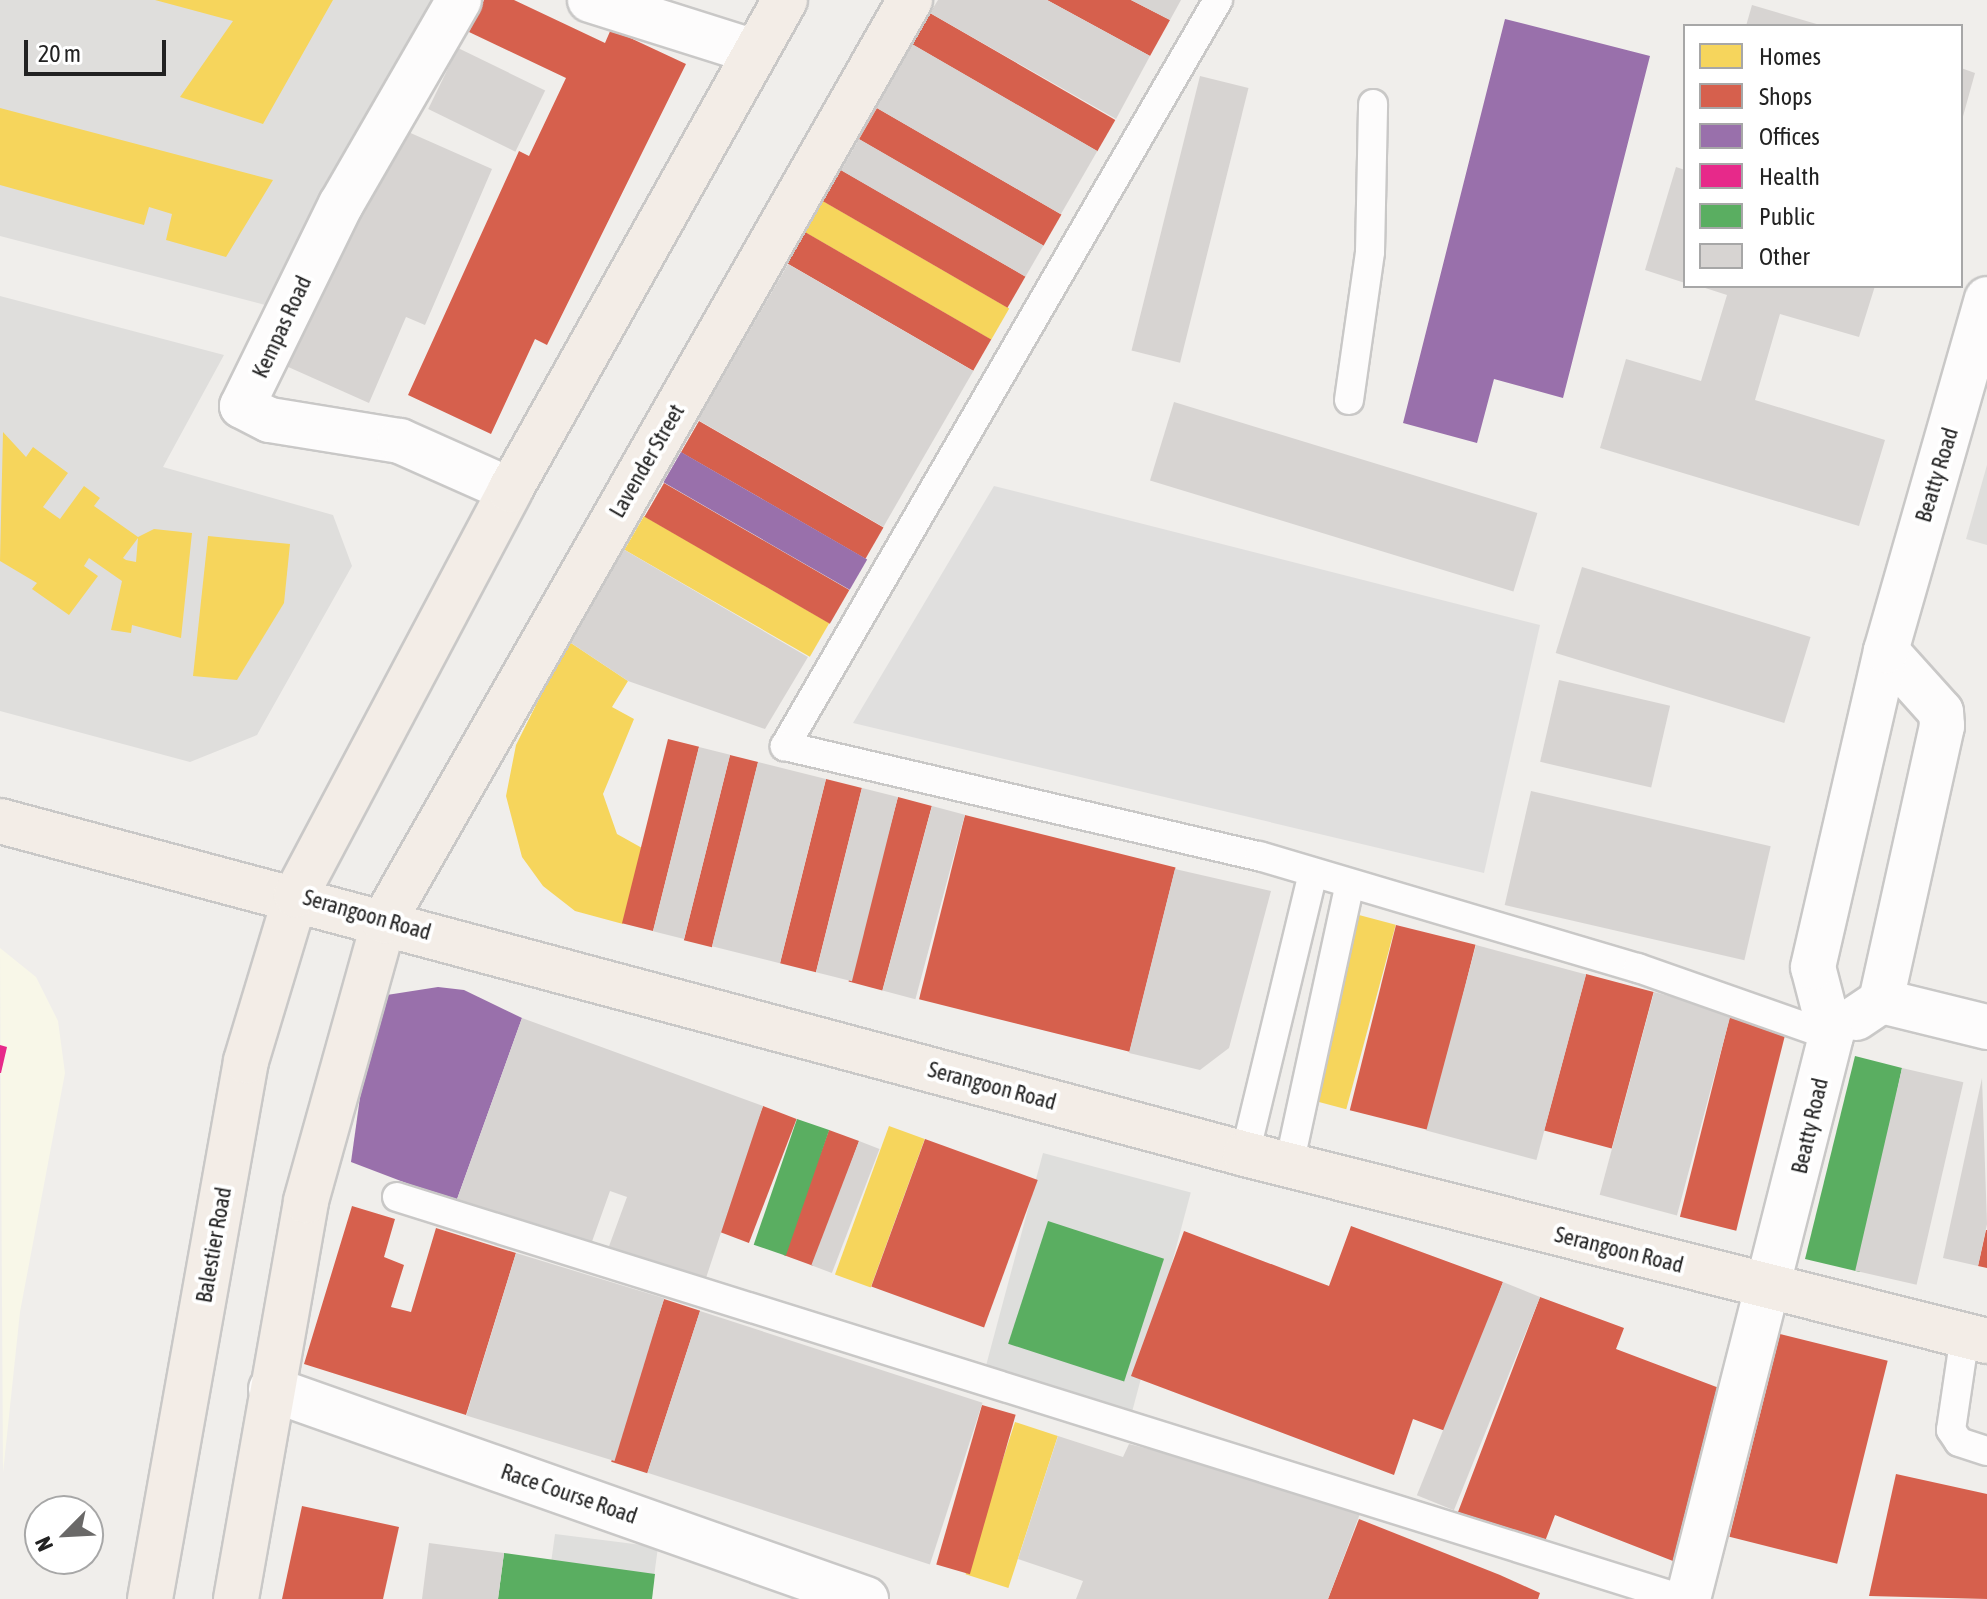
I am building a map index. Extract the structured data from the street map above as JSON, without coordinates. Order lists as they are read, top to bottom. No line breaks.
{"streets":{"main road":["Lavender Street","Serangoon Road","Balestier Road"],"street":["Kempas Road","Beatty Road","Race Course Road"]},"crossings":[["Lavender Street","Serangoon Road"],["Beatty Road","Serangoon Road"],["Serangoon Road","Balestier Road"]],"legend":["Homes","Shops","Offices","Health","Public","Other"],"scale_bar":"20 m","north":"bottom left"}
